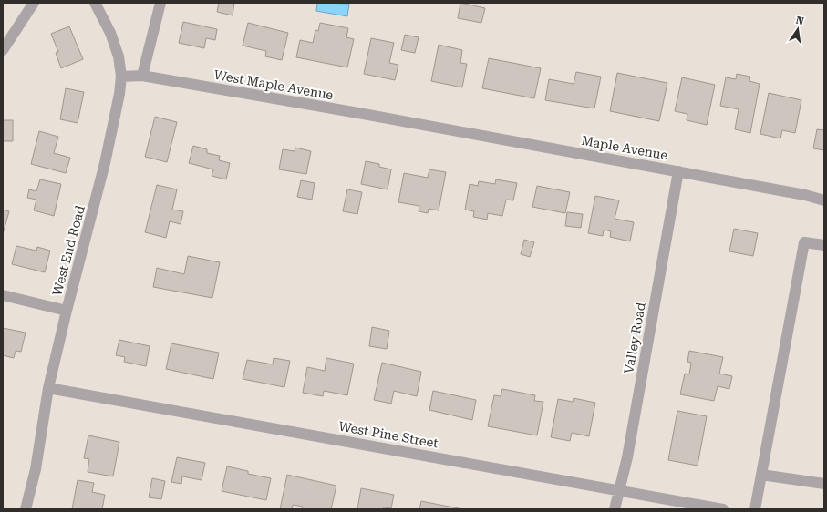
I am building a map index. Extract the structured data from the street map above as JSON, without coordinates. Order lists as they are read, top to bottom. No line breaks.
{"streets":{"street":["West Maple Avenue","Maple Avenue","West End Road","Valley Road","West Pine Street"]},"crossings":[["West Maple Avenue","Maple Avenue"],["West Maple Avenue","West End Road"],["Maple Avenue","Valley Road"],["West End Road","West Pine Street"],["Valley Road","West Pine Street"]],"north":"top"}
